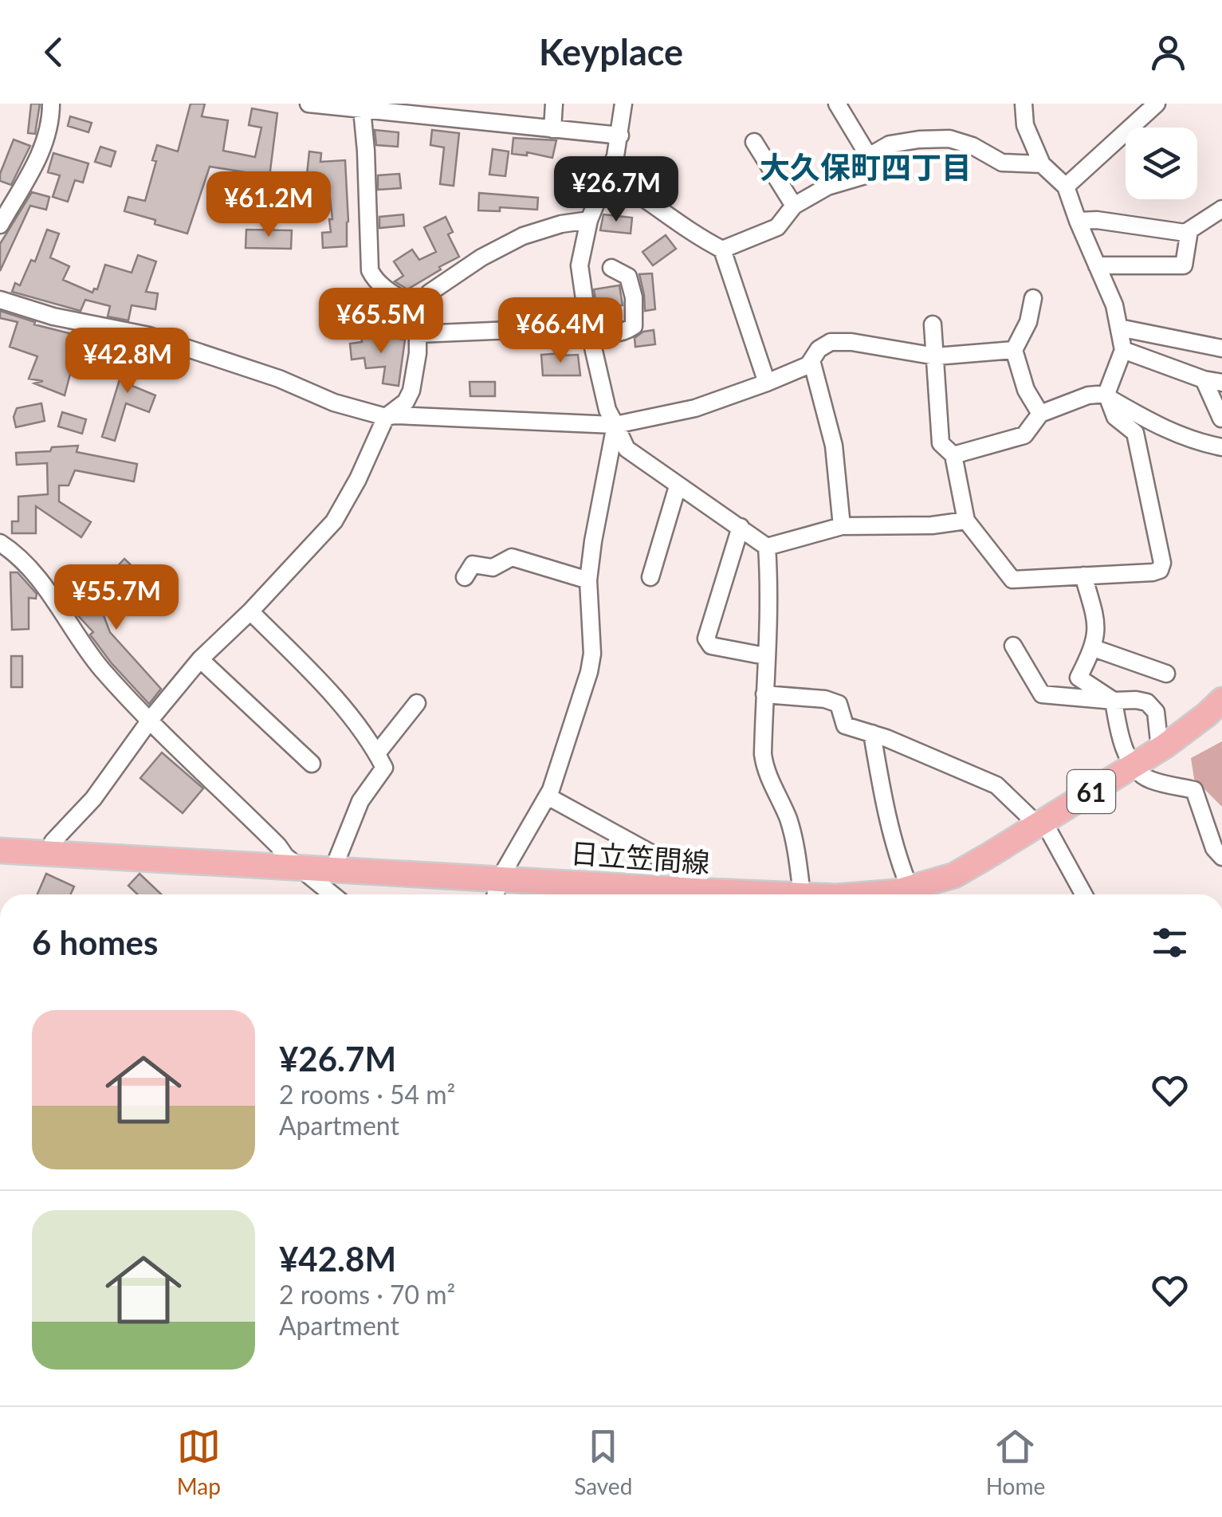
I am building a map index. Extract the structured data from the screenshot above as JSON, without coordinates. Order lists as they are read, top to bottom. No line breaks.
{"streets":{"main road":["61","日立笠間線"]},"districts":["大久保町四丁目"],"page":{"header":"Keyplace","price":["¥26.7M","¥61.2M","¥65.5M","¥66.4M","¥42.8M","¥55.7M"],"heading":"6 homes","list":[{"name":"¥26.7M","note":"2 rooms · 54 m² · Apartment"},{"name":"¥42.8M","note":"2 rooms · 70 m² · Apartment"}],"tabs":["Map","Saved","Home"]}}
